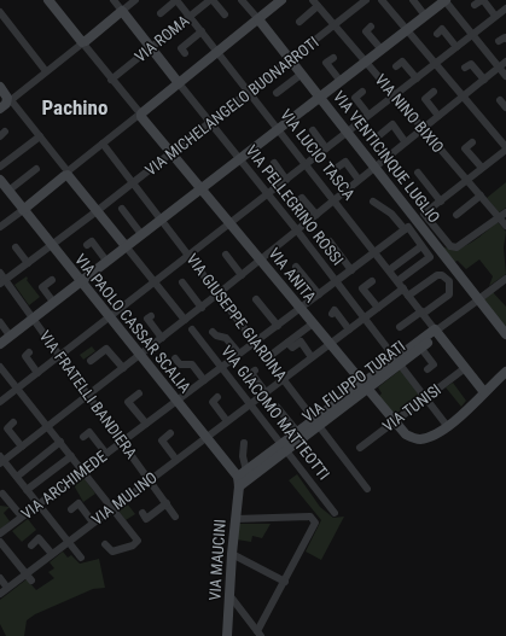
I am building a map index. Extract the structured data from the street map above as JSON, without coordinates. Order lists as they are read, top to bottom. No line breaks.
{"streets":{"street":["VIA ROMA","VIA MICHELANGELO BUONARROTI","VIA NINO BIXIO","VIA LUCIO TASCA","VIA VENTICINQUE LUGLIO","VIA PELLEGRINO ROSSI","VIA ANITA","VIA GIUSEPPE GIARDINA","VIA PAOLO CASSAR SCALIA","VIA FILIPPO TURATI","VIA FRATELLI BANDIERA","VIA TUNISI","VIA GIACOMO MATTEOTTI","VIA ARCHIMEDE","VIA MULINO","VIA MAUCINI"]},"crossings":[["VIA ROMA","VIA LUCIO TASCA"],["VIA ROMA","VIA PELLEGRINO ROSSI"],["VIA MICHELANGELO BUONARROTI","VIA NINO BIXIO"],["VIA MICHELANGELO BUONARROTI","VIA LUCIO TASCA"],["VIA MICHELANGELO BUONARROTI","VIA VENTICINQUE LUGLIO"],["VIA MICHELANGELO BUONARROTI","VIA PELLEGRINO ROSSI"],["VIA MICHELANGELO BUONARROTI","VIA ANITA"],["VIA MICHELANGELO BUONARROTI","VIA GIUSEPPE GIARDINA"],["VIA MICHELANGELO BUONARROTI","VIA PAOLO CASSAR SCALIA"],["VIA MICHELANGELO BUONARROTI","VIA FRATELLI BANDIERA"],["VIA LUCIO TASCA","VIA FILIPPO TURATI"],["VIA LUCIO TASCA","VIA TUNISI"],["VIA LUCIO TASCA","VIA ARCHIMEDE"],["VIA LUCIO TASCA","VIA MULINO"],["VIA PELLEGRINO ROSSI","VIA ANITA"],["VIA PELLEGRINO ROSSI","VIA FILIPPO TURATI"],["VIA PELLEGRINO ROSSI","VIA TUNISI"],["VIA PELLEGRINO ROSSI","VIA ARCHIMEDE"],["VIA PELLEGRINO ROSSI","VIA MULINO"],["VIA ANITA","VIA FILIPPO TURATI"],["VIA ANITA","VIA TUNISI"],["VIA ANITA","VIA ARCHIMEDE"],["VIA ANITA","VIA MULINO"],["VIA GIUSEPPE GIARDINA","VIA FILIPPO TURATI"],["VIA GIUSEPPE GIARDINA","VIA ARCHIMEDE"],["VIA GIUSEPPE GIARDINA","VIA MULINO"],["VIA PAOLO CASSAR SCALIA","VIA ARCHIMEDE"],["VIA PAOLO CASSAR SCALIA","VIA MULINO"],["VIA PAOLO CASSAR SCALIA","VIA MAUCINI"],["VIA FILIPPO TURATI","VIA GIACOMO MATTEOTTI"],["VIA FRATELLI BANDIERA","VIA ARCHIMEDE"],["VIA FRATELLI BANDIERA","VIA MULINO"],["VIA GIACOMO MATTEOTTI","VIA ARCHIMEDE"],["VIA GIACOMO MATTEOTTI","VIA MULINO"]],"districts":["Pachino"]}
